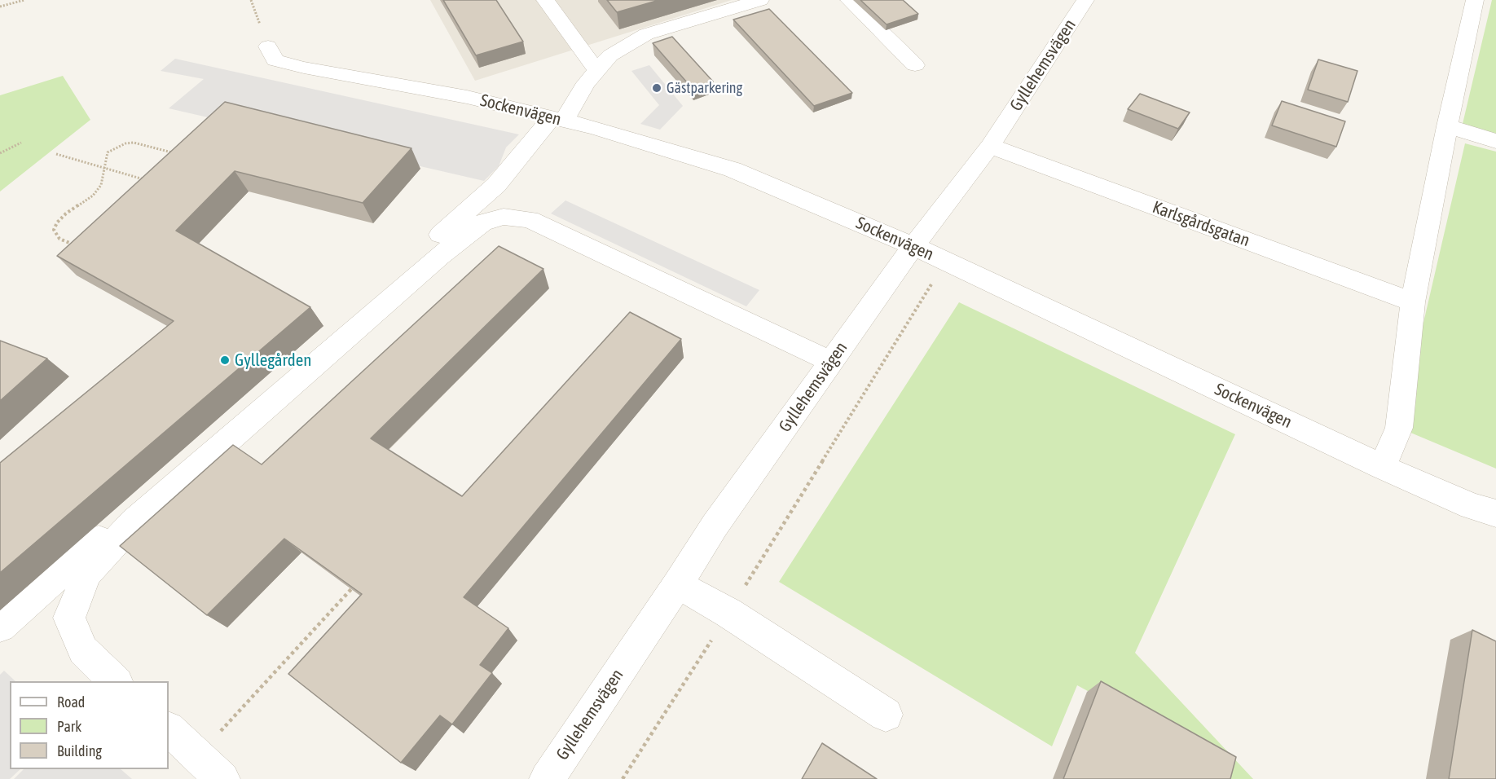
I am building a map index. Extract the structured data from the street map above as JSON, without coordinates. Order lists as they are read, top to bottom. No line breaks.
{"streets":{"street":["Gyllehemsvägen","Sockenvägen","Karlsgårdsgatan"]},"crossings":[["Gyllehemsvägen","Sockenvägen"],["Gyllehemsvägen","Karlsgårdsgatan"]],"places":["Gästparkering","Gyllegården"],"legend":["Road","Park","Building"]}
